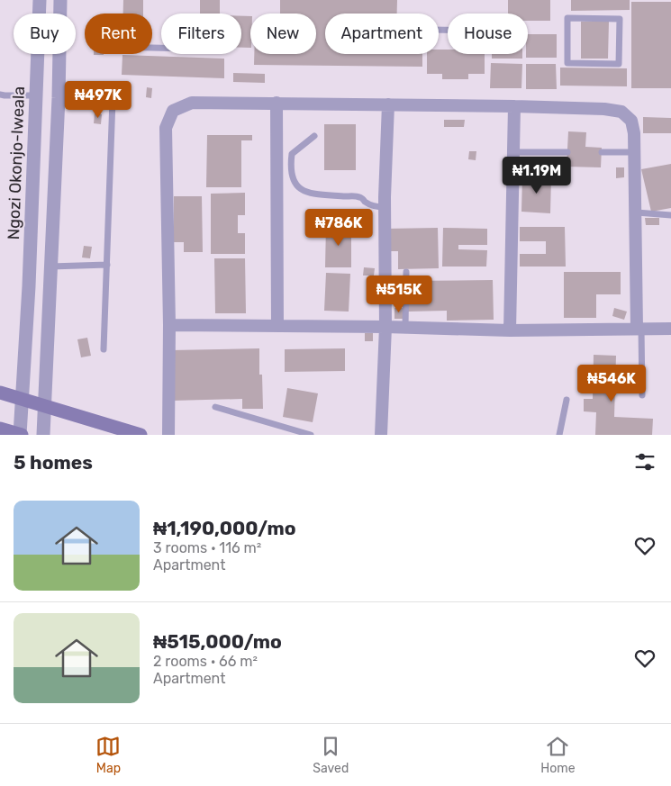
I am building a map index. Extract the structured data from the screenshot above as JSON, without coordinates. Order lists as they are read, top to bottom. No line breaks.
{"streets":{"street":["Ngozi Okonjo-Iweala"]},"page":{"chip":["Buy","Rent","Filters","New","Apartment","House"],"price":["₦497K","₦1.19M","₦786K","₦515K","₦546K"],"heading":"5 homes","list":[{"name":"₦1,190,000/mo","note":"3 rooms · 116 m² · Apartment"},{"name":"₦515,000/mo","note":"2 rooms · 66 m² · Apartment"}],"tabs":["Map","Saved","Home"]}}
